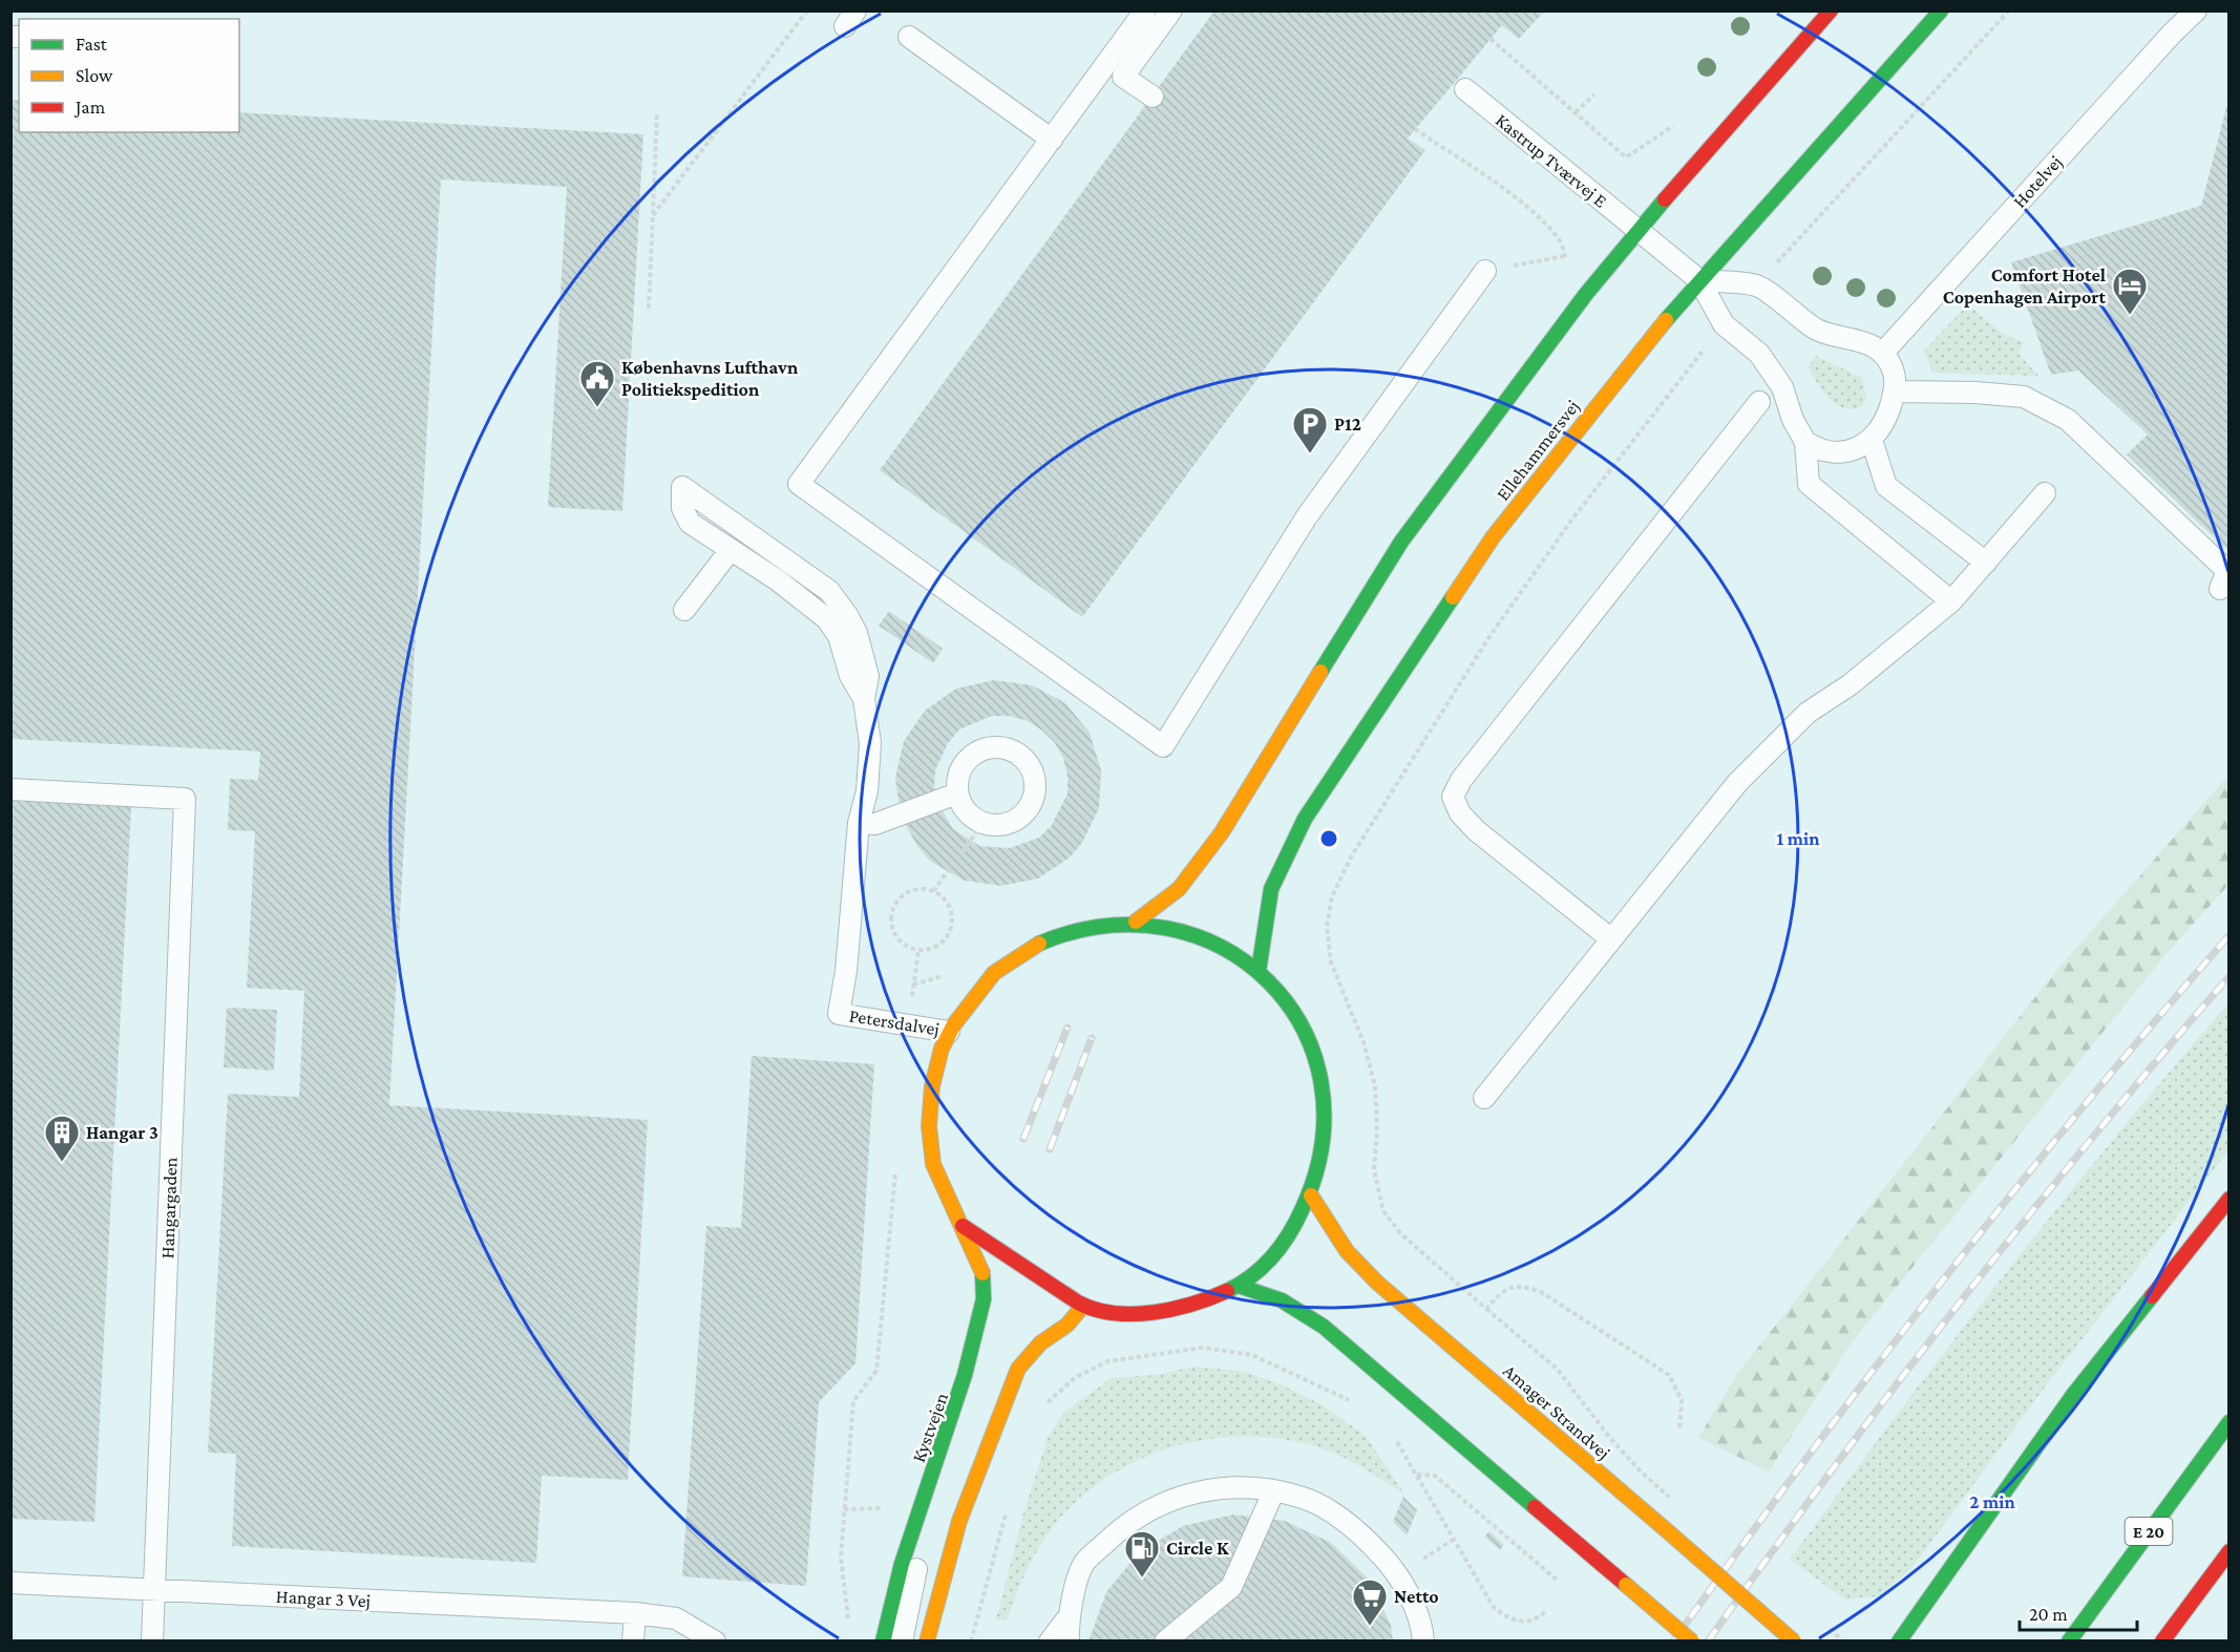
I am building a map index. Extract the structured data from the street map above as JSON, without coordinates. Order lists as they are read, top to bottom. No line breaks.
{"streets":{"main road":["Ellehammersvej","Amager Strandvej","Kystvejen","E 20"],"lane":["Kastrup Tværvej E","Hotelvej","Petersdalvej","Hangargaden","Hangar 3 Vej"]},"crossings":[["Kastrup Tværvej E","Ellehammersvej"],["Ellehammersvej","Kystvejen"],["Petersdalvej","Kystvejen"],["Hangargaden","Hangar 3 Vej"],["Amager Strandvej","Kystvejen"]],"places":{"hotel":["Comfort Hotel Copenhagen Airport"],"public building":["Københavns Lufthavn Politiekspedition"],"parking":["P12"],"building":["Hangar 3"],"fuel station":["Circle K"],"supermarket":["Netto"]},"legend":["Fast","Slow","Jam"],"scale_bar":"20 m","rings":["1 min","2 min"]}
